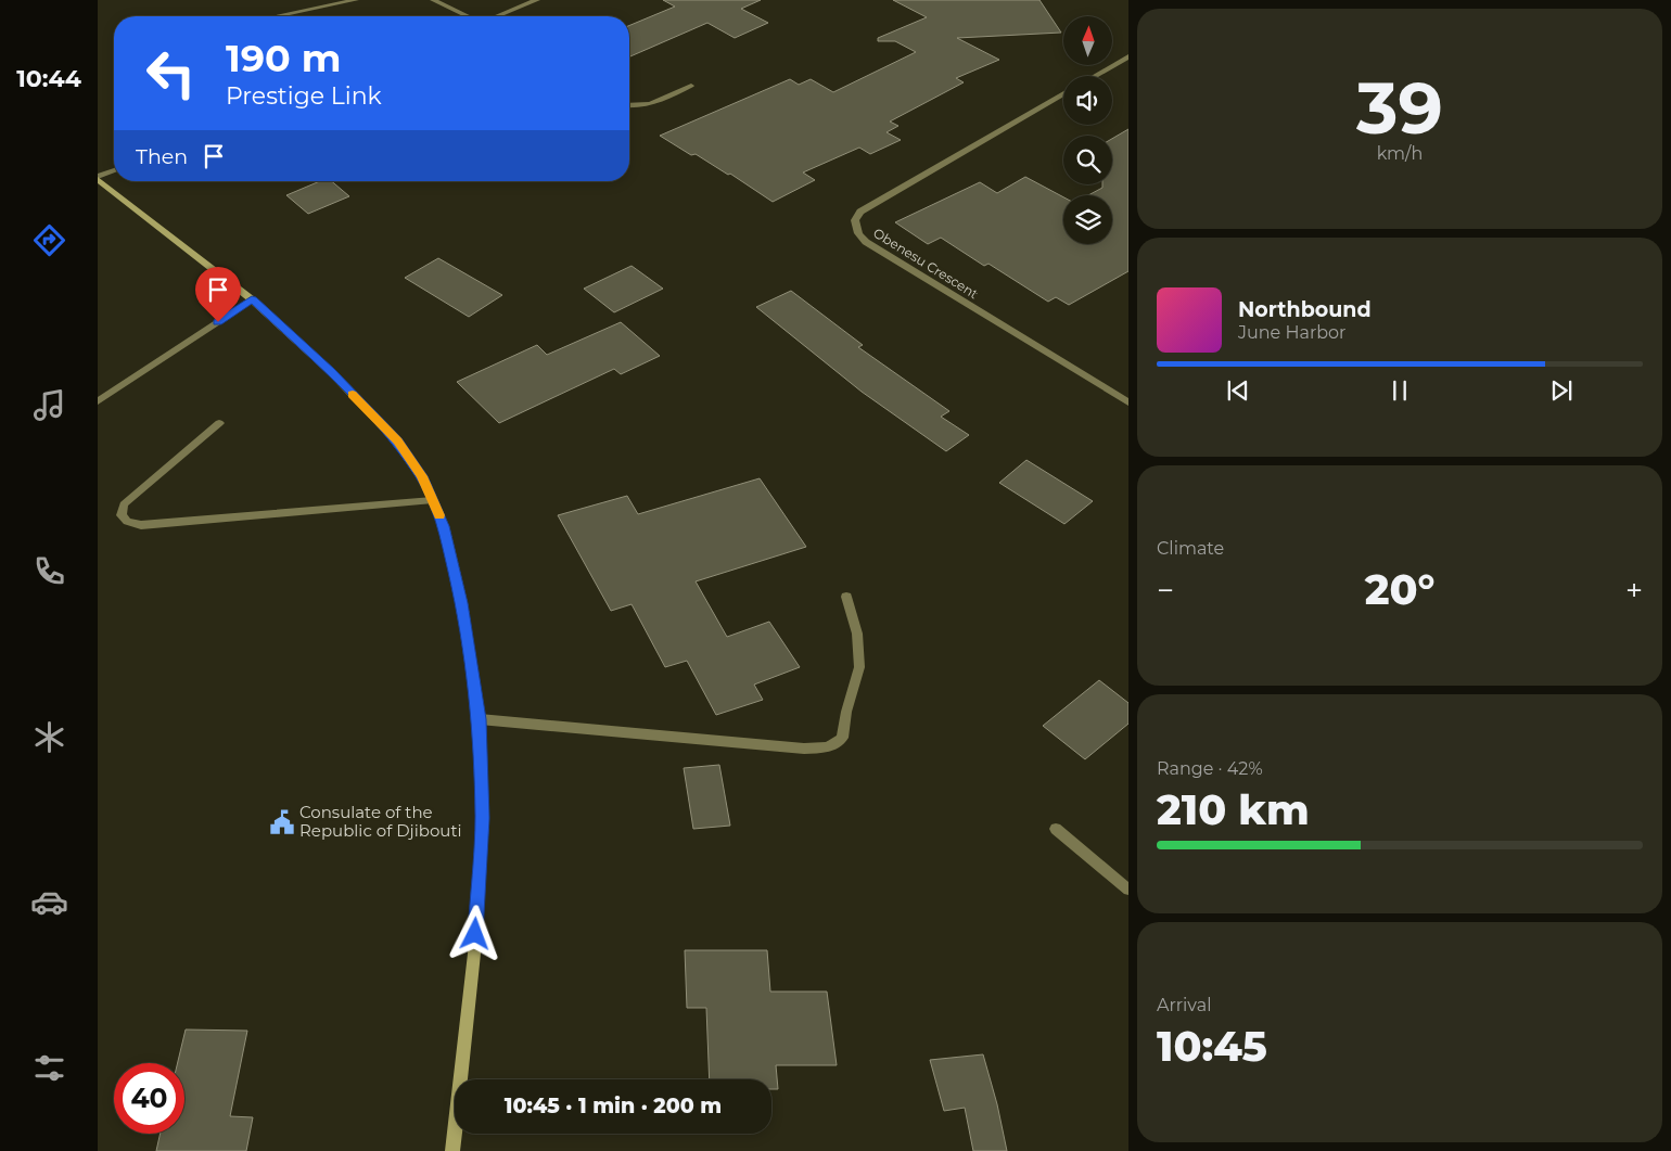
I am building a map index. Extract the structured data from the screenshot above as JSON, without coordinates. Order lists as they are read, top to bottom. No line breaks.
{"streets":{"street":["Obenesu Crescent"]},"places":{"public building":["Consulate of the Republic of Djibouti"]},"north":"top","page":{"tabs":"10:44","tile":[["39","km/h"],"Climate",["Range · 42%","210 km"],["Arrival","10:45"]],"turn":["190 m","Prestige Link"],"then":"Then","song":["Northbound","June Harbor"],"heat":["−","20°","+"],"limit":"40","trip":"10:45 · 1 min · 200 m"}}
